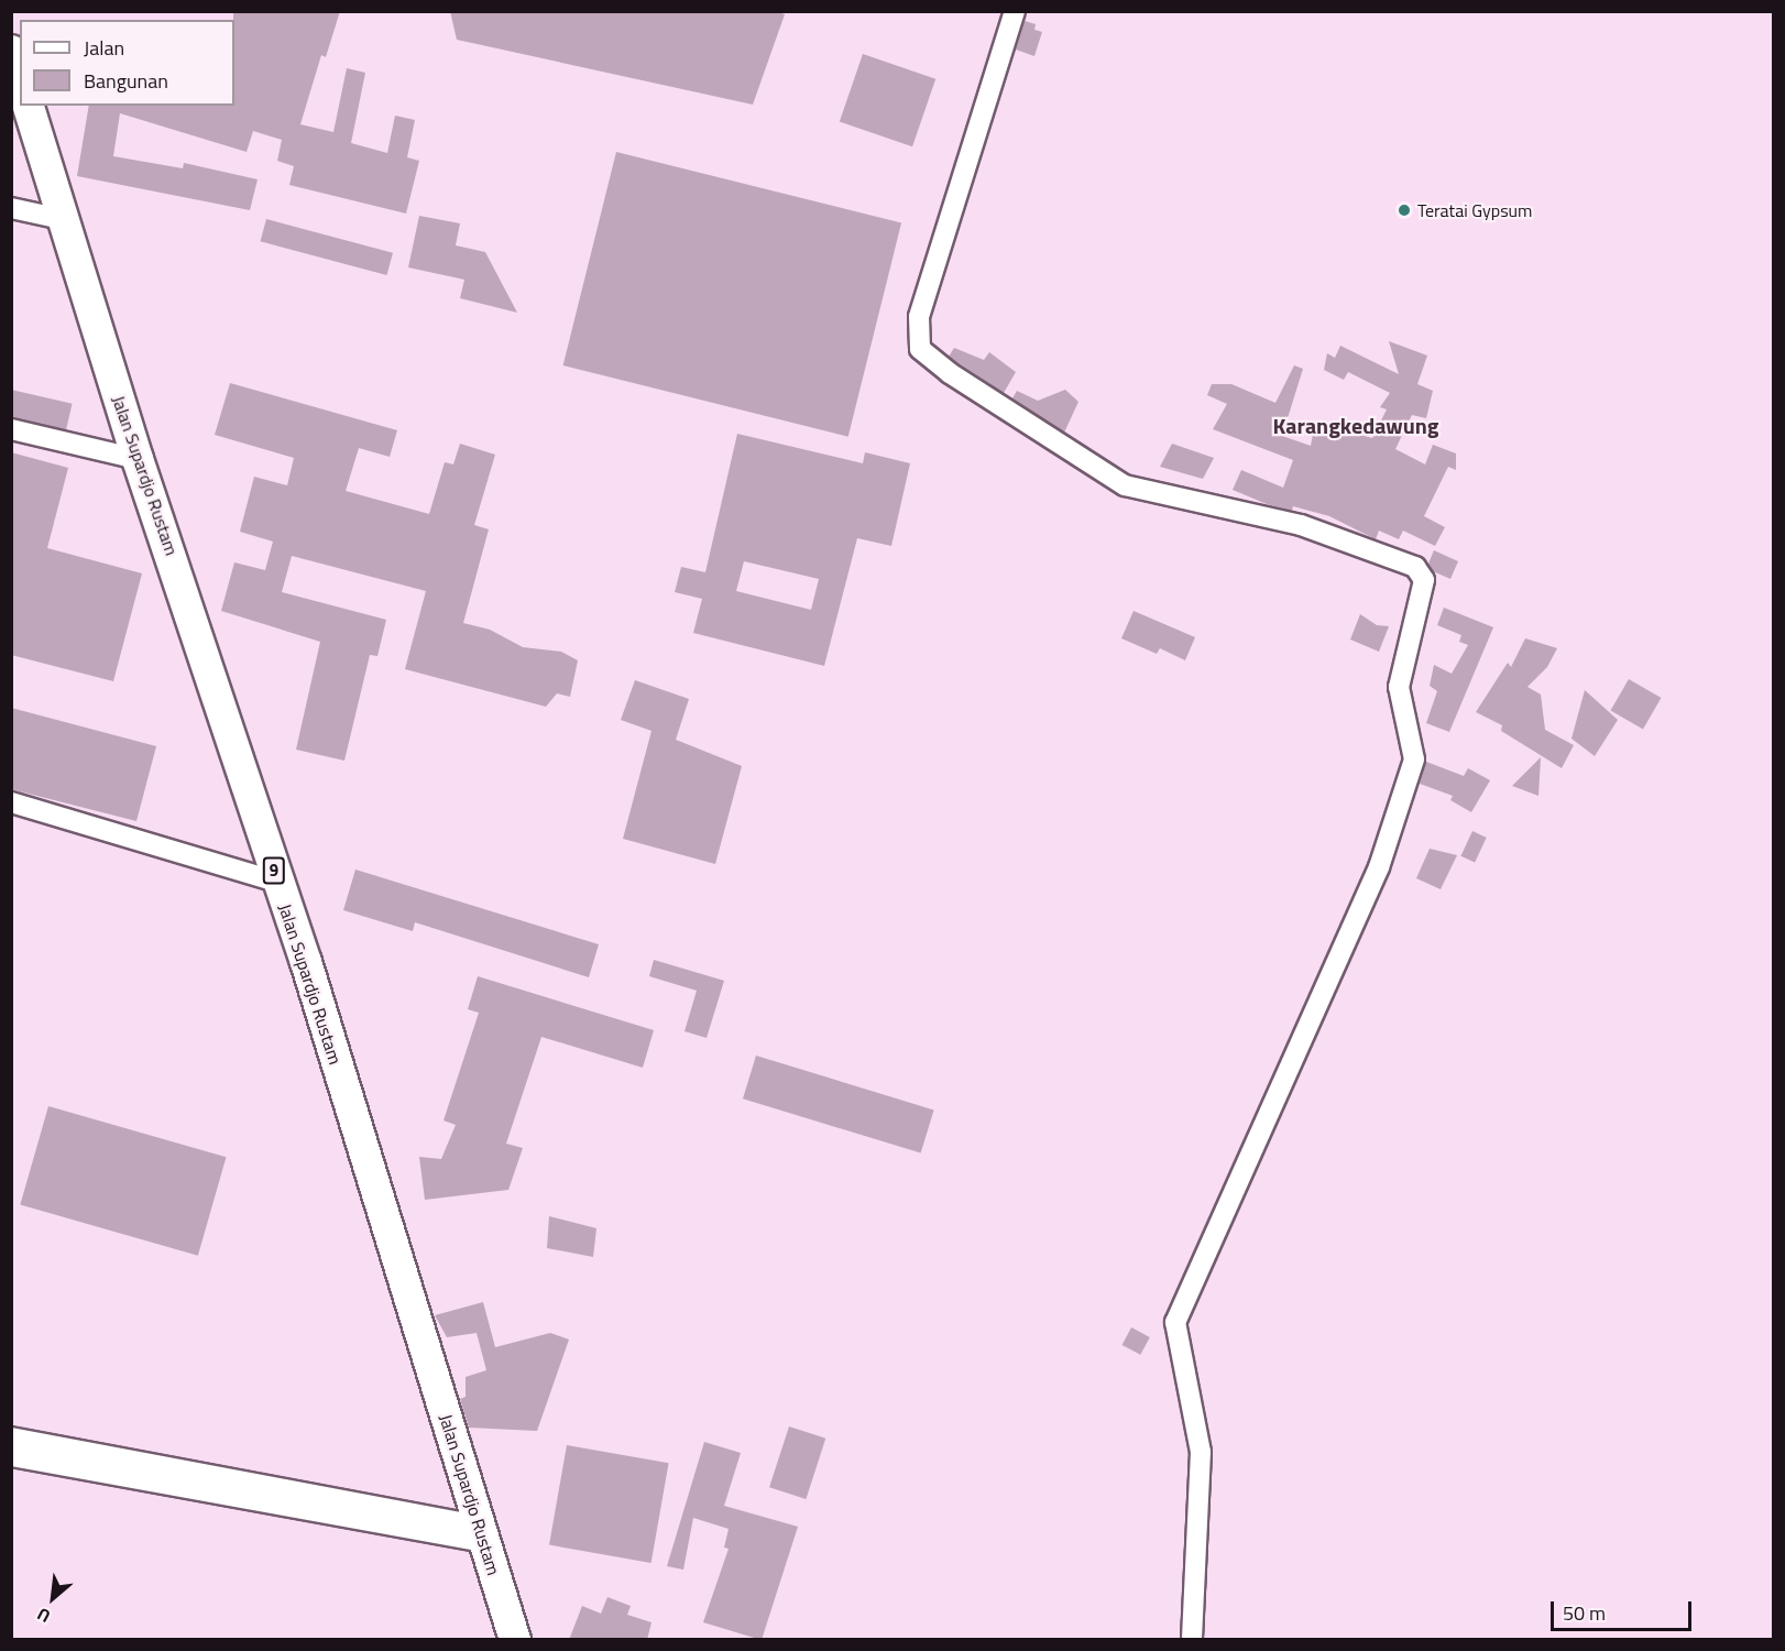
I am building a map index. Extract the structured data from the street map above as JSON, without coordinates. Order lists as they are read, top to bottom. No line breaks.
{"streets":{"highway":["Jalan Supardjo Rustam","9"]},"districts":["Karangkedawung"],"places":["Teratai Gypsum"],"legend":["Jalan","Bangunan"],"scale_bar":"50 m","north":"bottom left"}
